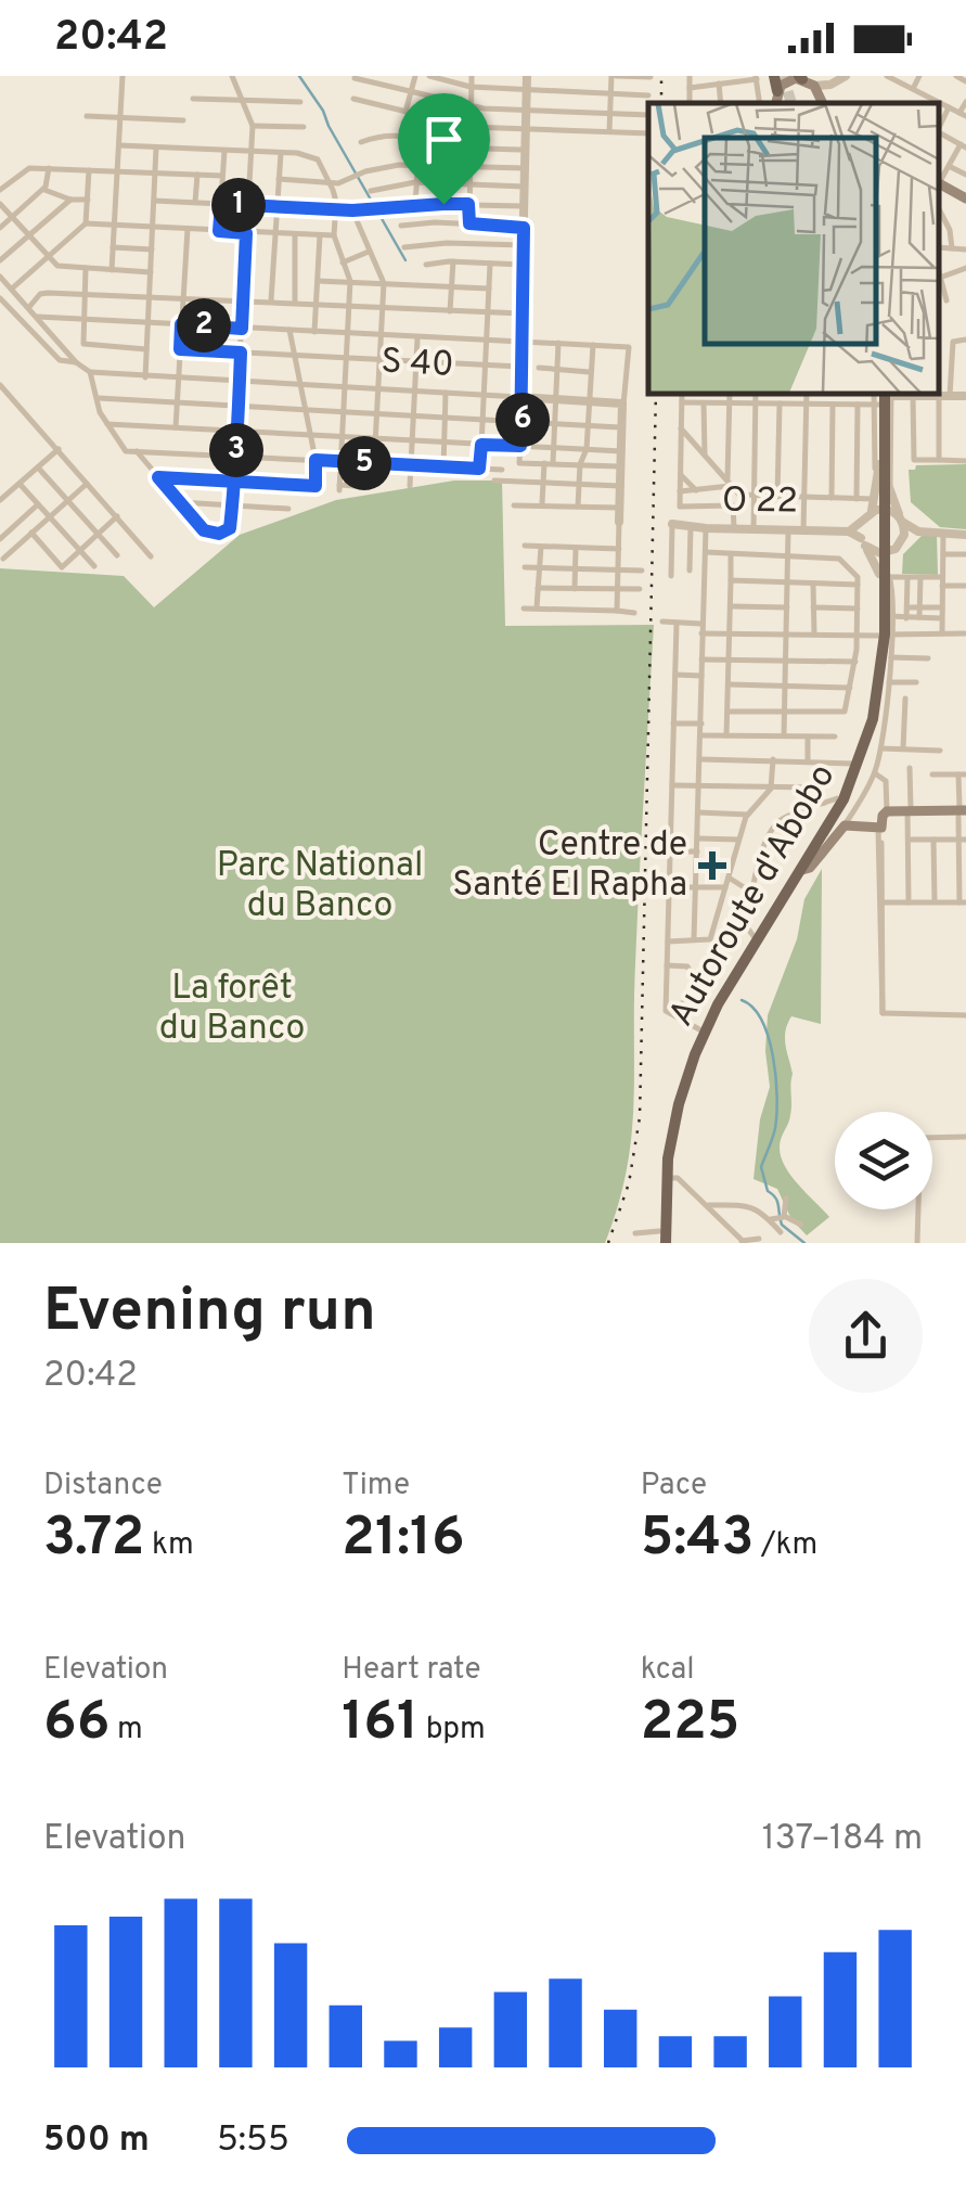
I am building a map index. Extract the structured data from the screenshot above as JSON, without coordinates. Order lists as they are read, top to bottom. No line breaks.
{"streets":{"main road":["Autoroute d'Abobo"],"street":["S 40","O 22"]},"parks":["Parc National du Banco","La forêt du Banco"],"places":{"health":["Centre de Santé El Rapha"]},"page":{"status":"20:42","pins":["1","2","6","3","5"],"heading":["Evening run","20:42"],"stats":[["Distance","3.72 km"],["Time","21:16"],["Pace","5:43 /km"],["Elevation","66 m"],["Heart rate","161 bpm"],["kcal","225"]],"chart":["Elevation","137–184 m"],"list":[{"name":"500 m","note":"5:55"}]}}
